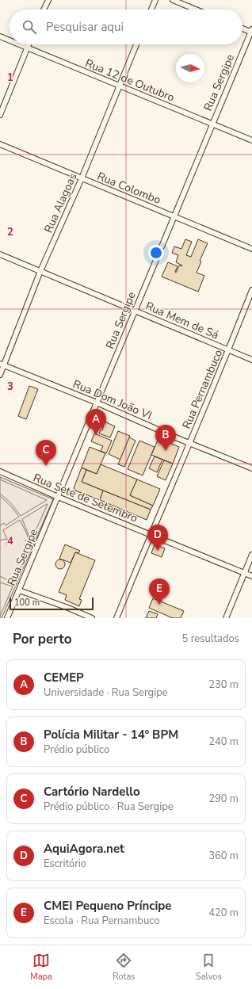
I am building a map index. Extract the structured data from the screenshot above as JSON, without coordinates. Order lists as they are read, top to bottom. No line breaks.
{"streets":{"street":["Rua 12 de Outubro","Rua Sergipe","Rua Colombo","Rua Alagoas","Rua Mem de Sá","Rua Pernambuco","Rua Dom João VI","Rua Sete de Setembro"]},"crossings":[["Rua 12 de Outubro","Rua Sergipe"],["Rua 12 de Outubro","Rua Alagoas"],["Rua Sergipe","Rua Colombo"],["Rua Sergipe","Rua Mem de Sá"],["Rua Sergipe","Rua Dom João VI"],["Rua Sergipe","Rua Sete de Setembro"],["Rua Colombo","Rua Alagoas"],["Rua Alagoas","Rua Mem de Sá"],["Rua Alagoas","Rua Dom João VI"],["Rua Mem de Sá","Rua Pernambuco"],["Rua Pernambuco","Rua Dom João VI"],["Rua Pernambuco","Rua Sete de Setembro"]],"scale_bar":"100 m","north":"right","page":{"search":"Pesquisar aqui","pins":["A","B","C","D","E"],"scale":"100 m","heading":["Por perto","5 resultados"],"list":[{"mark":"A","name":"CEMEP","note":"Universidade · Rua Sergipe","value":"230 m"},{"mark":"B","name":"Polícia Militar - 14º BPM","note":"Prédio público","value":"240 m"},{"mark":"C","name":"Cartório Nardello","note":"Prédio público · Rua Sergipe","value":"290 m"},{"mark":"D","name":"AquiAgora.net","note":"Escritório","value":"360 m"},{"mark":"E","name":"CMEI Pequeno Príncipe","note":"Escola · Rua Pernambuco","value":"420 m"}],"nav":["Mapa","Rotas","Salvos"]},"grid":{"rows":["1","2","3","4"]}}
